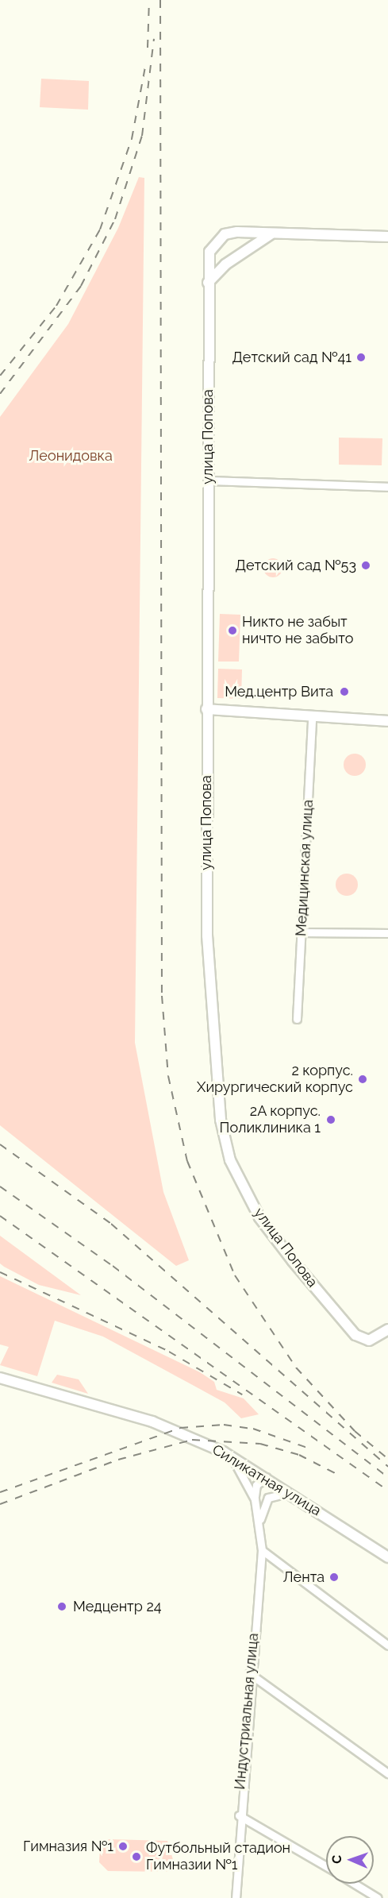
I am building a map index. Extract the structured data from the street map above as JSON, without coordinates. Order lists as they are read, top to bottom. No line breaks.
{"streets":{"street":["улица Попова","Медицинская улица","Силикатная улица","Индустриальная улица"]},"crossings":[["Силикатная улица","Индустриальная улица"]],"parks":["Леонидовка"],"places":["Детский сад №41","Детский сад №53","Никто не забыт ничто не забыто","Мед.центр Вита","2 корпус. Хирургический корпус","2А корпус. Поликлиника 1","Лента","Медцентр 24","Гимназия №1","Футбольный стадион Гимназии №1"],"north":"left"}
